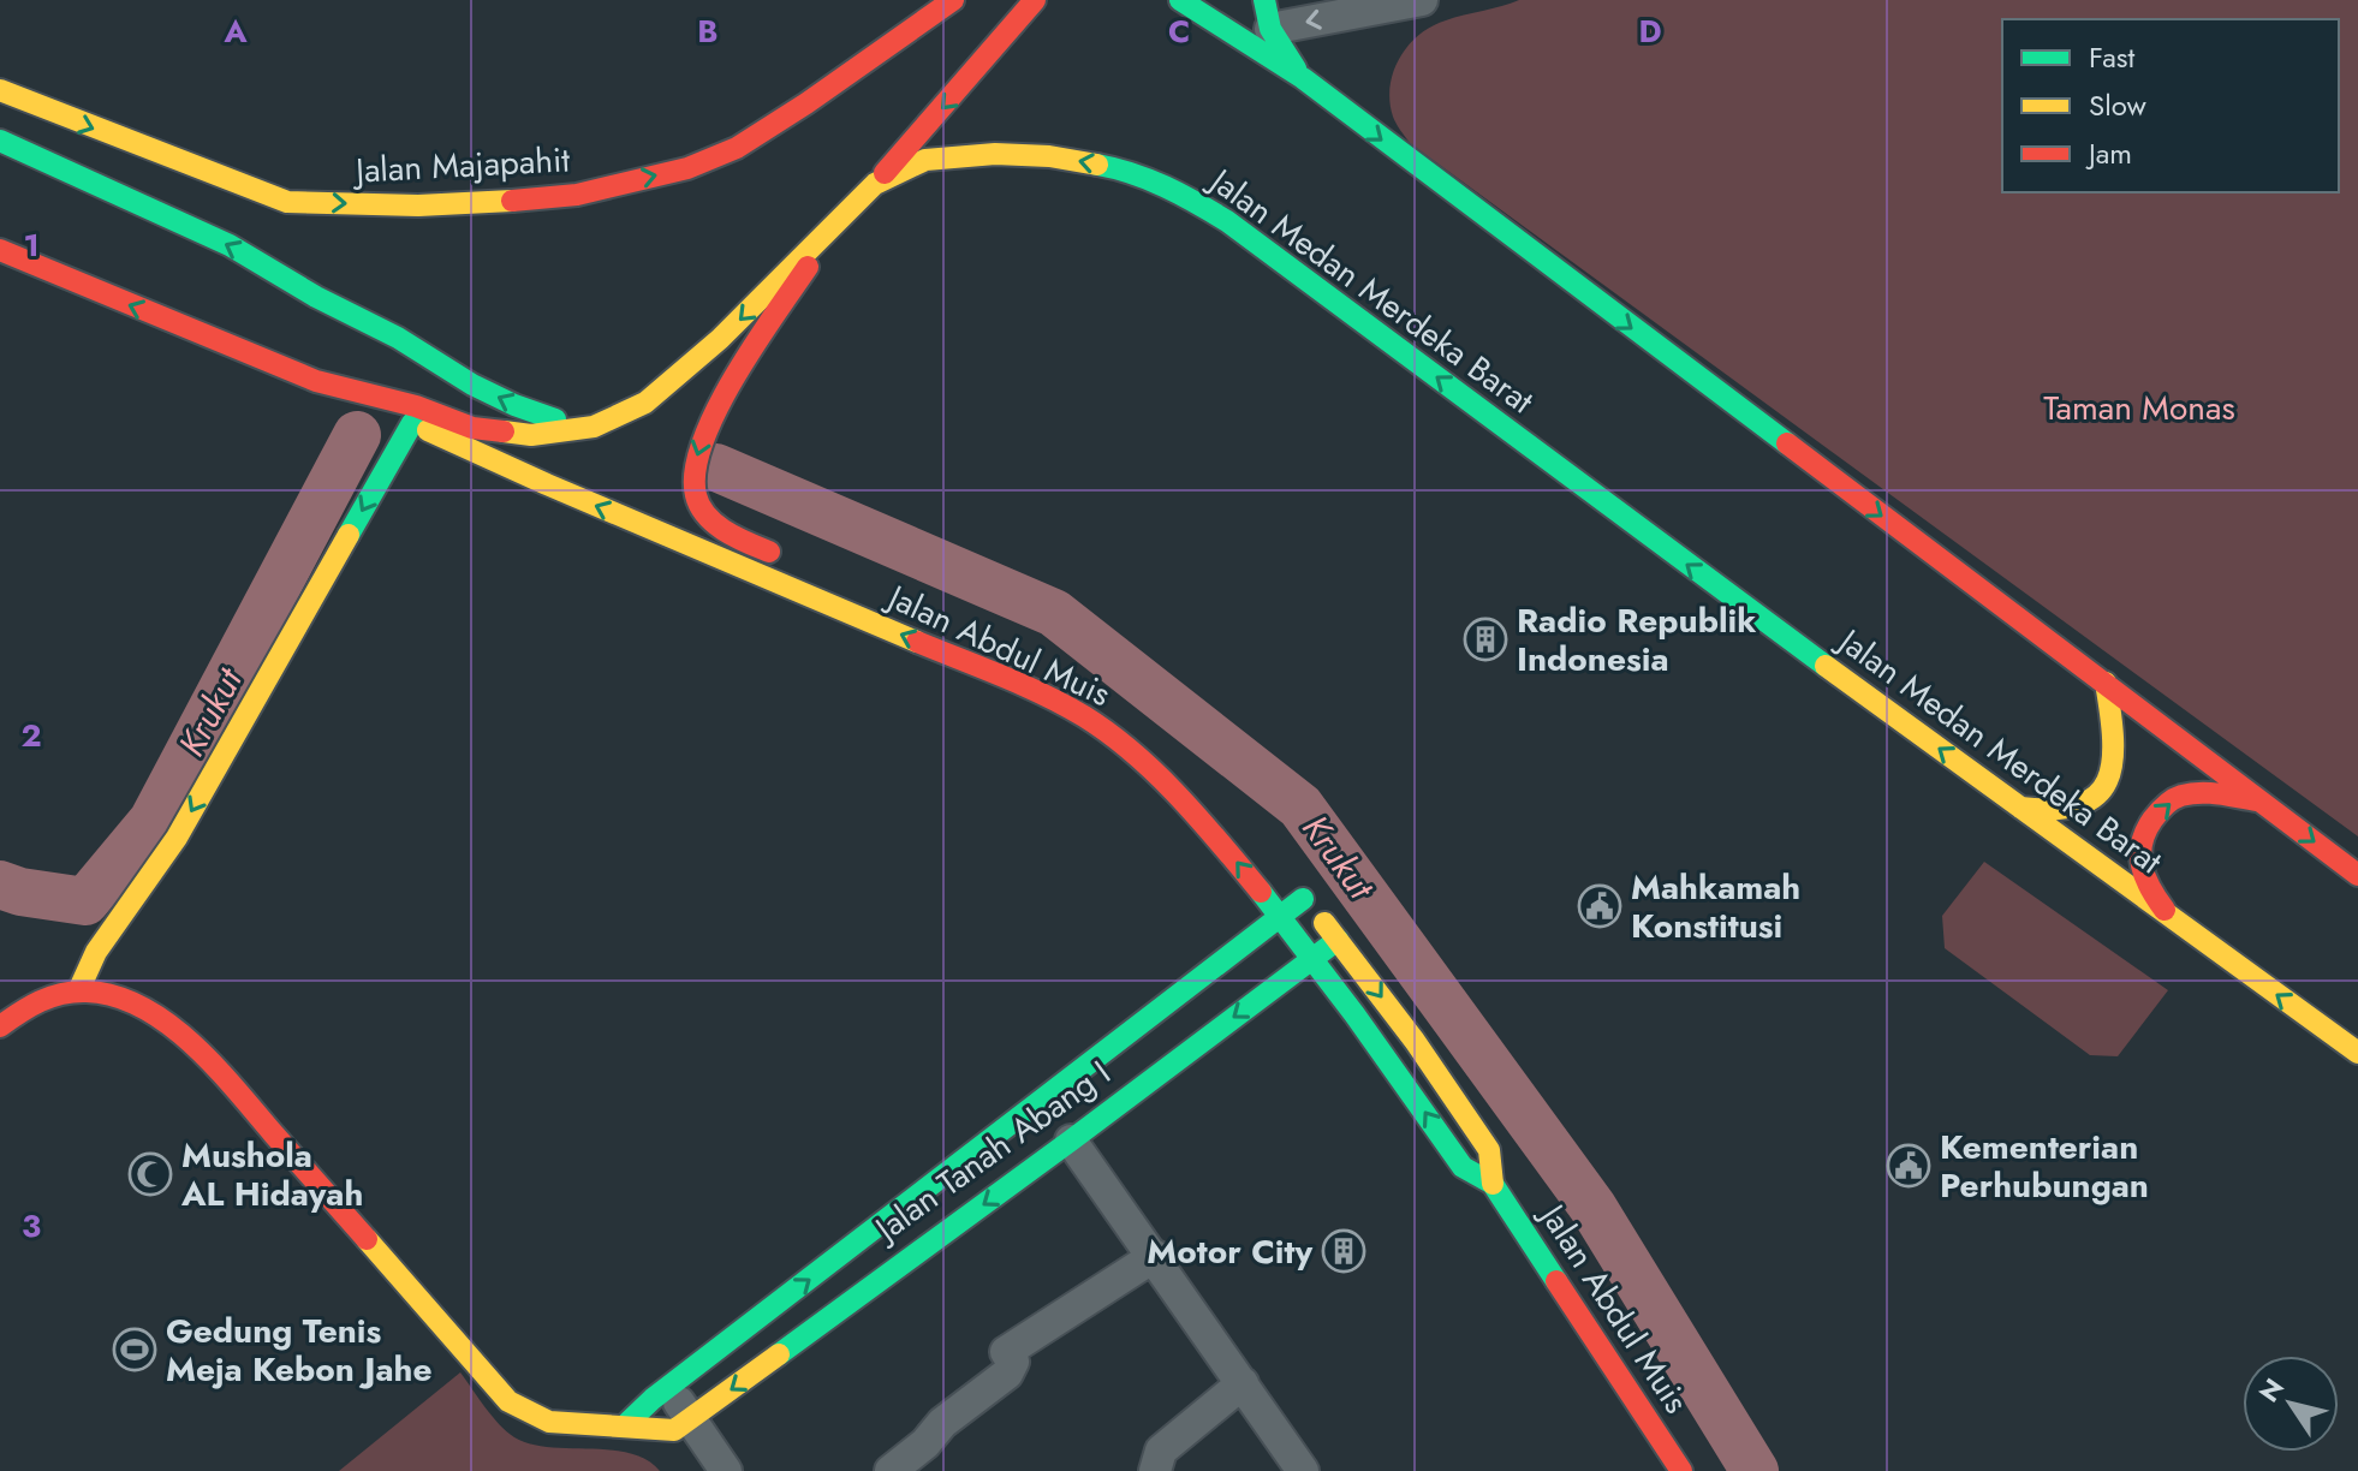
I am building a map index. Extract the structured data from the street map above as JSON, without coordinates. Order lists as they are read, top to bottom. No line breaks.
{"streets":{"main road":["Jalan Majapahit","Jalan Medan Merdeka Barat","Jalan Abdul Muis","Jalan Tanah Abang I"]},"crossings":[["Jalan Medan Merdeka Barat","Jalan Abdul Muis"],["Jalan Abdul Muis","Jalan Tanah Abang I"]],"one_way":["Jalan Majapahit"],"water":["Krukut"],"parks":["Taman Monas"],"places":{"building":["Radio Republik Indonesia","Motor City"],"public building":["Mahkamah Konstitusi","Kementerian Perhubungan"],"mosque":["Mushola AL Hidayah"],"sports":["Gedung Tenis Meja Kebon Jahe"]},"legend":["Fast","Slow","Jam"],"north":"top left","grid":{"columns":["A","B","C","D"],"rows":["1","2","3"]}}
